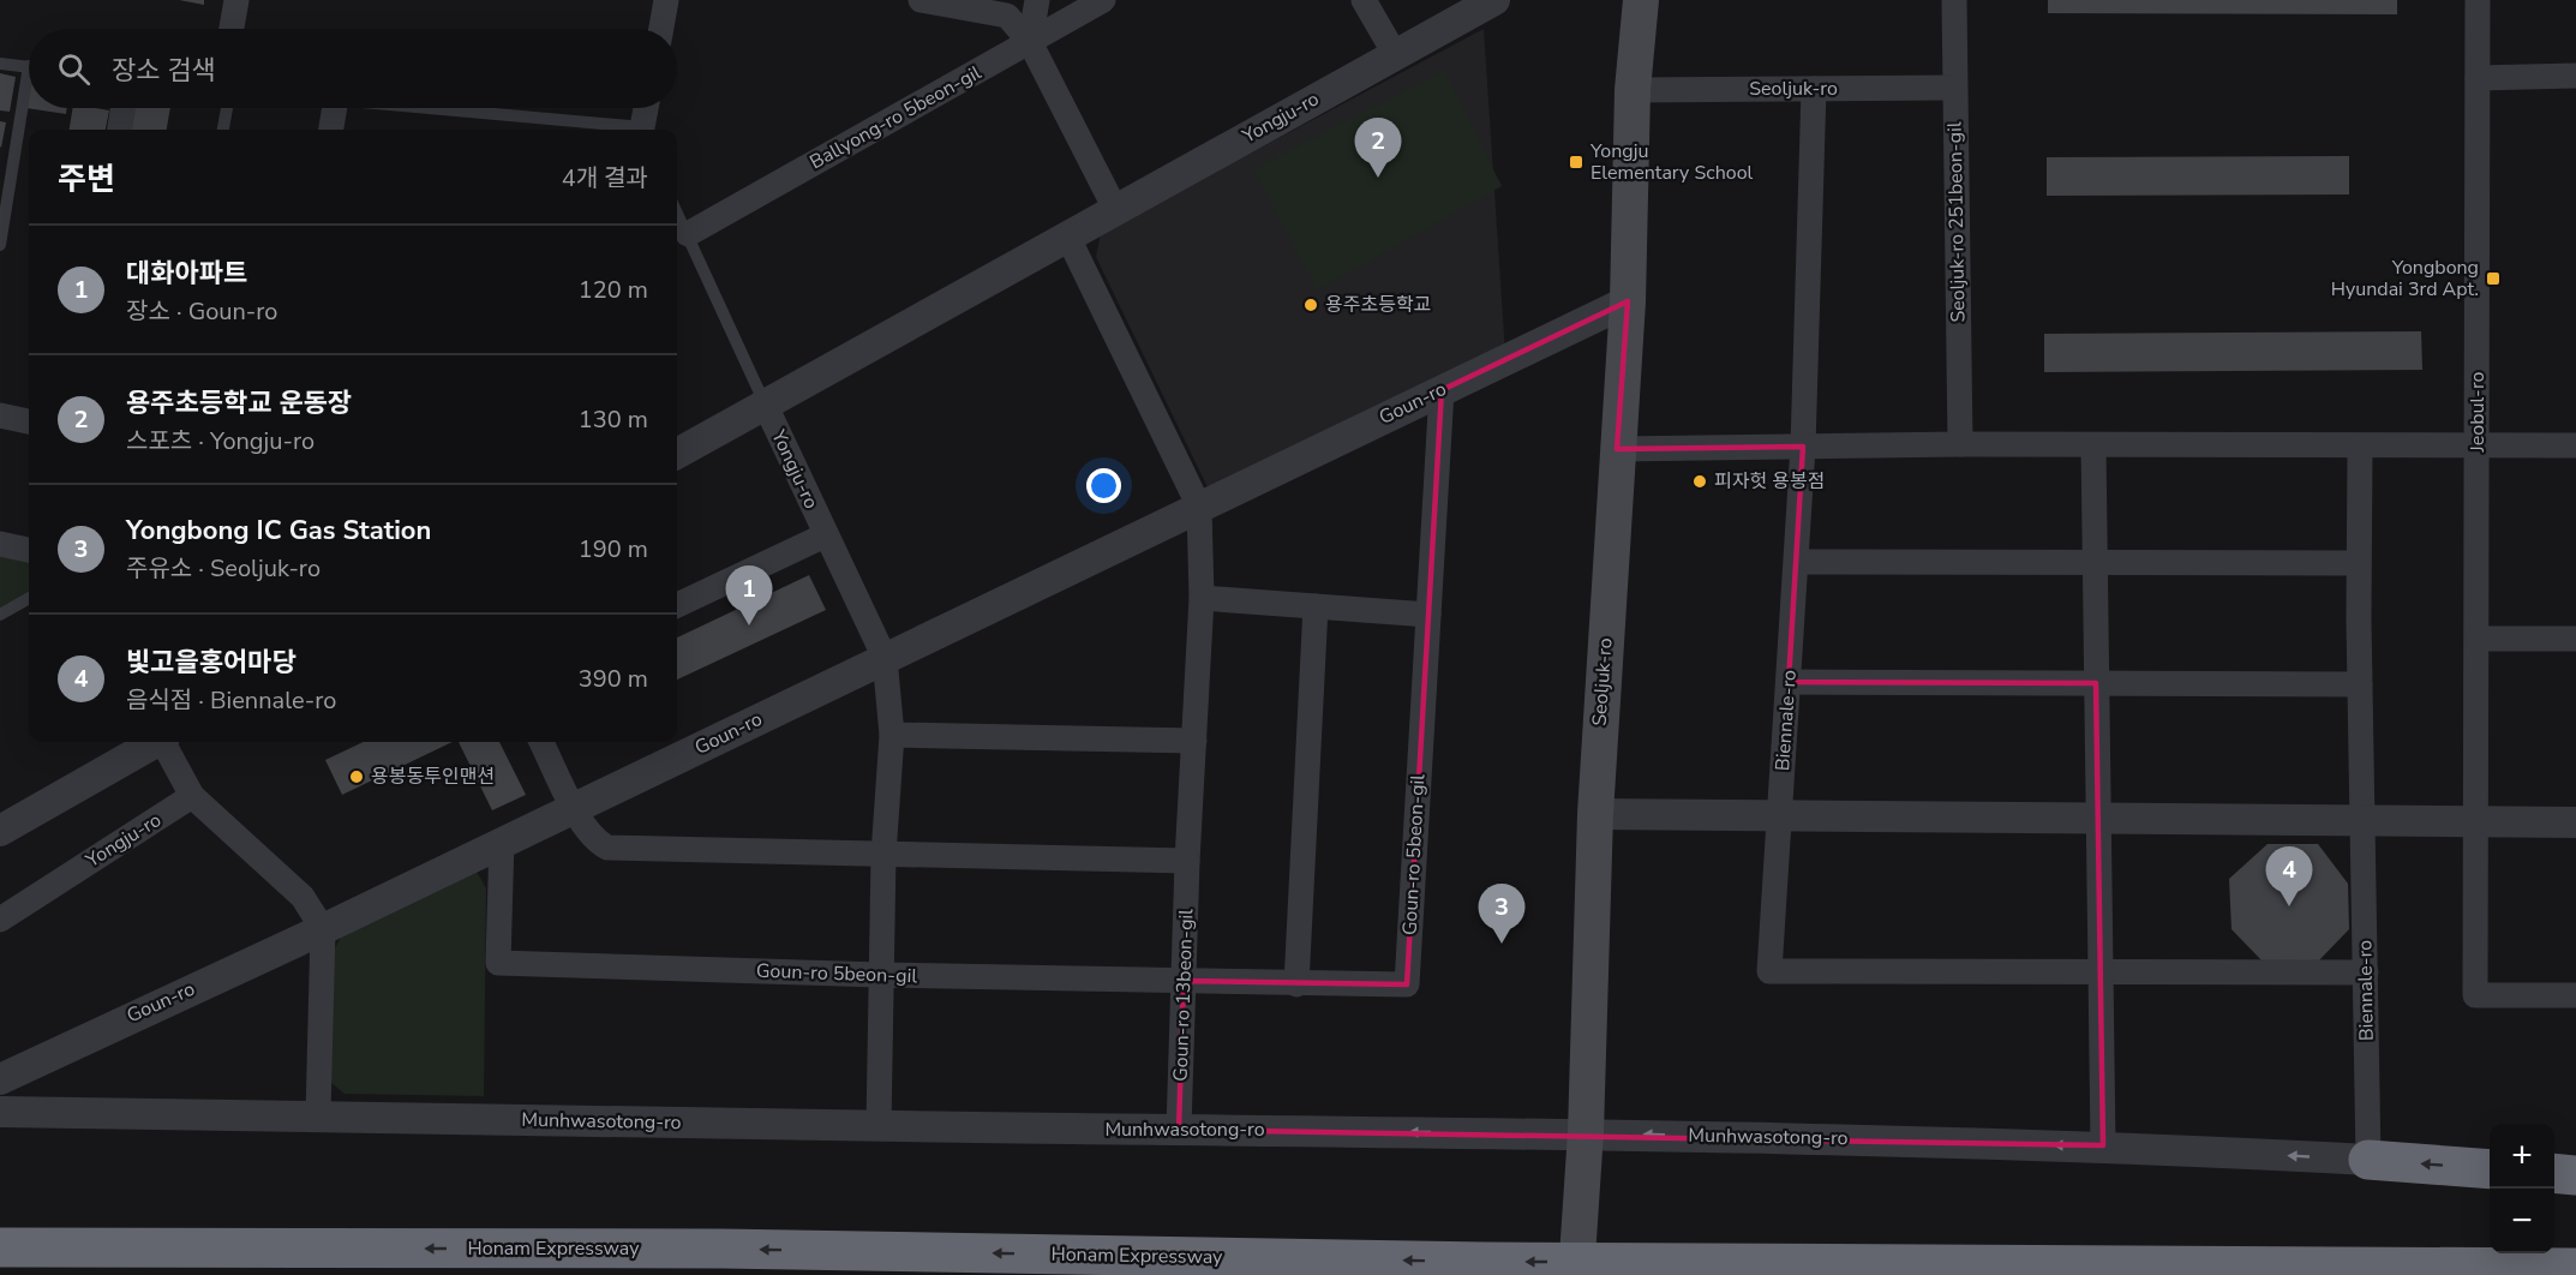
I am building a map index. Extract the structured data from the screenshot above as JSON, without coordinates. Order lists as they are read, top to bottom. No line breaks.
{"streets":{"highway":["Honam Expressway"],"main road":["Seoljuk-ro"],"street":["Ballyong-ro 5beon-gil","Yongju-ro","Seoljuk-ro 251beon-gil","Goun-ro","Jeobul-ro","Biennale-ro","Goun-ro 5beon-gil","Goun-ro 13beon-gil","Munhwasotong-ro"]},"crossings":[["Seoljuk-ro","Seoljuk-ro 251beon-gil"],["Seoljuk-ro","Goun-ro"],["Seoljuk-ro","Munhwasotong-ro"],["Goun-ro","Goun-ro 5beon-gil"],["Goun-ro","Goun-ro 13beon-gil"],["Biennale-ro","Munhwasotong-ro"],["Goun-ro 5beon-gil","Goun-ro 13beon-gil"],["Goun-ro 13beon-gil","Munhwasotong-ro"]],"one_way":["Munhwasotong-ro","Honam Expressway"],"places":{"transit":["Yongju Elementary School","Yongbong Hyundai 3rd Apt."],"other":["용주초등학교","피자헛 용봉점","용봉동투인맨션"]},"page":{"search":"장소 검색","pins":["2","1","4","3"],"heading":["주변","4개 결과"],"list":[{"mark":"1","name":"대화아파트","note":"장소 · Goun-ro","value":"120 m"},{"mark":"2","name":"용주초등학교 운동장","note":"스포츠 · Yongju-ro","value":"130 m"},{"mark":"3","name":"Yongbong IC Gas Station","note":"주유소 · Seoljuk-ro","value":"190 m"},{"mark":"4","name":"빛고을홍어마당","note":"음식점 · Biennale-ro","value":"390 m"}],"map_buttons":["+","−"]}}
